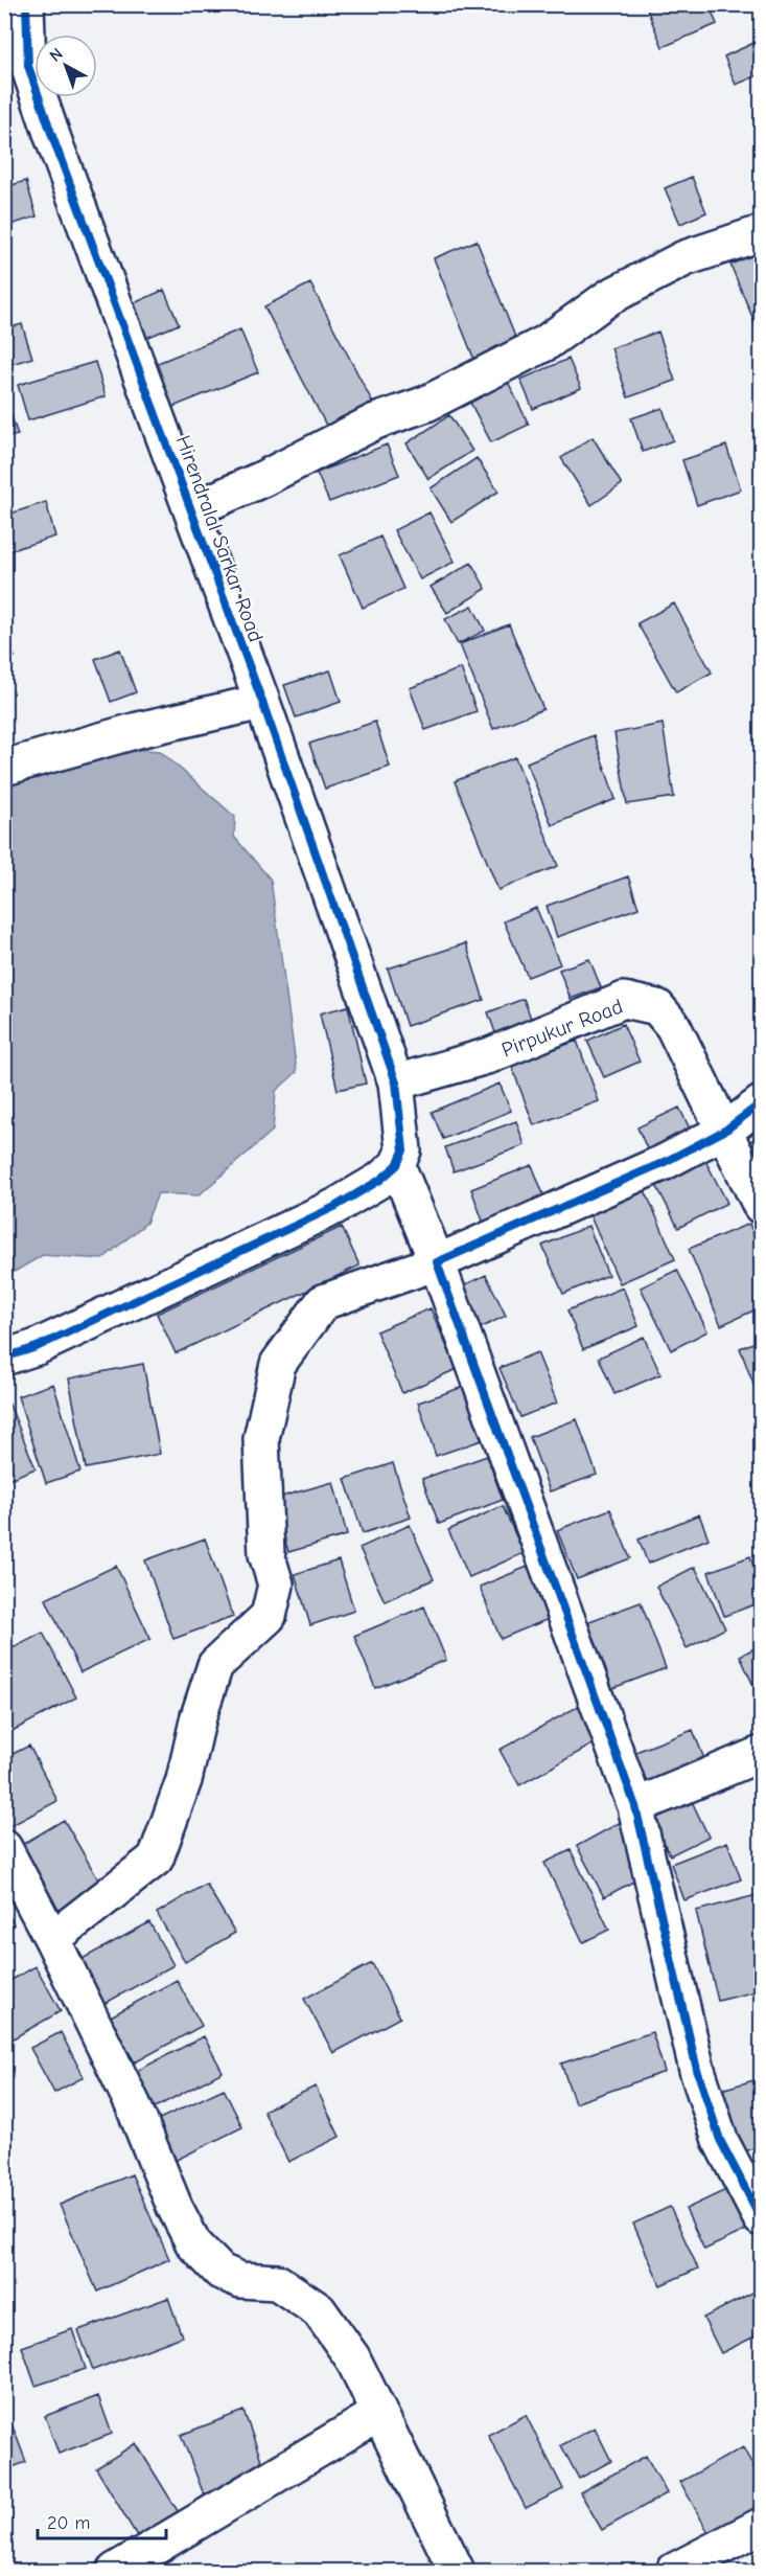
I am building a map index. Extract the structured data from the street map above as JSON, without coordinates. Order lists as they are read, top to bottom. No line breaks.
{"streets":{"street":["Hirendralal Sarkar Road","Pirpukur Road"]},"crossings":[["Hirendralal Sarkar Road","Pirpukur Road"]],"scale_bar":"20 m","north":"top left"}
